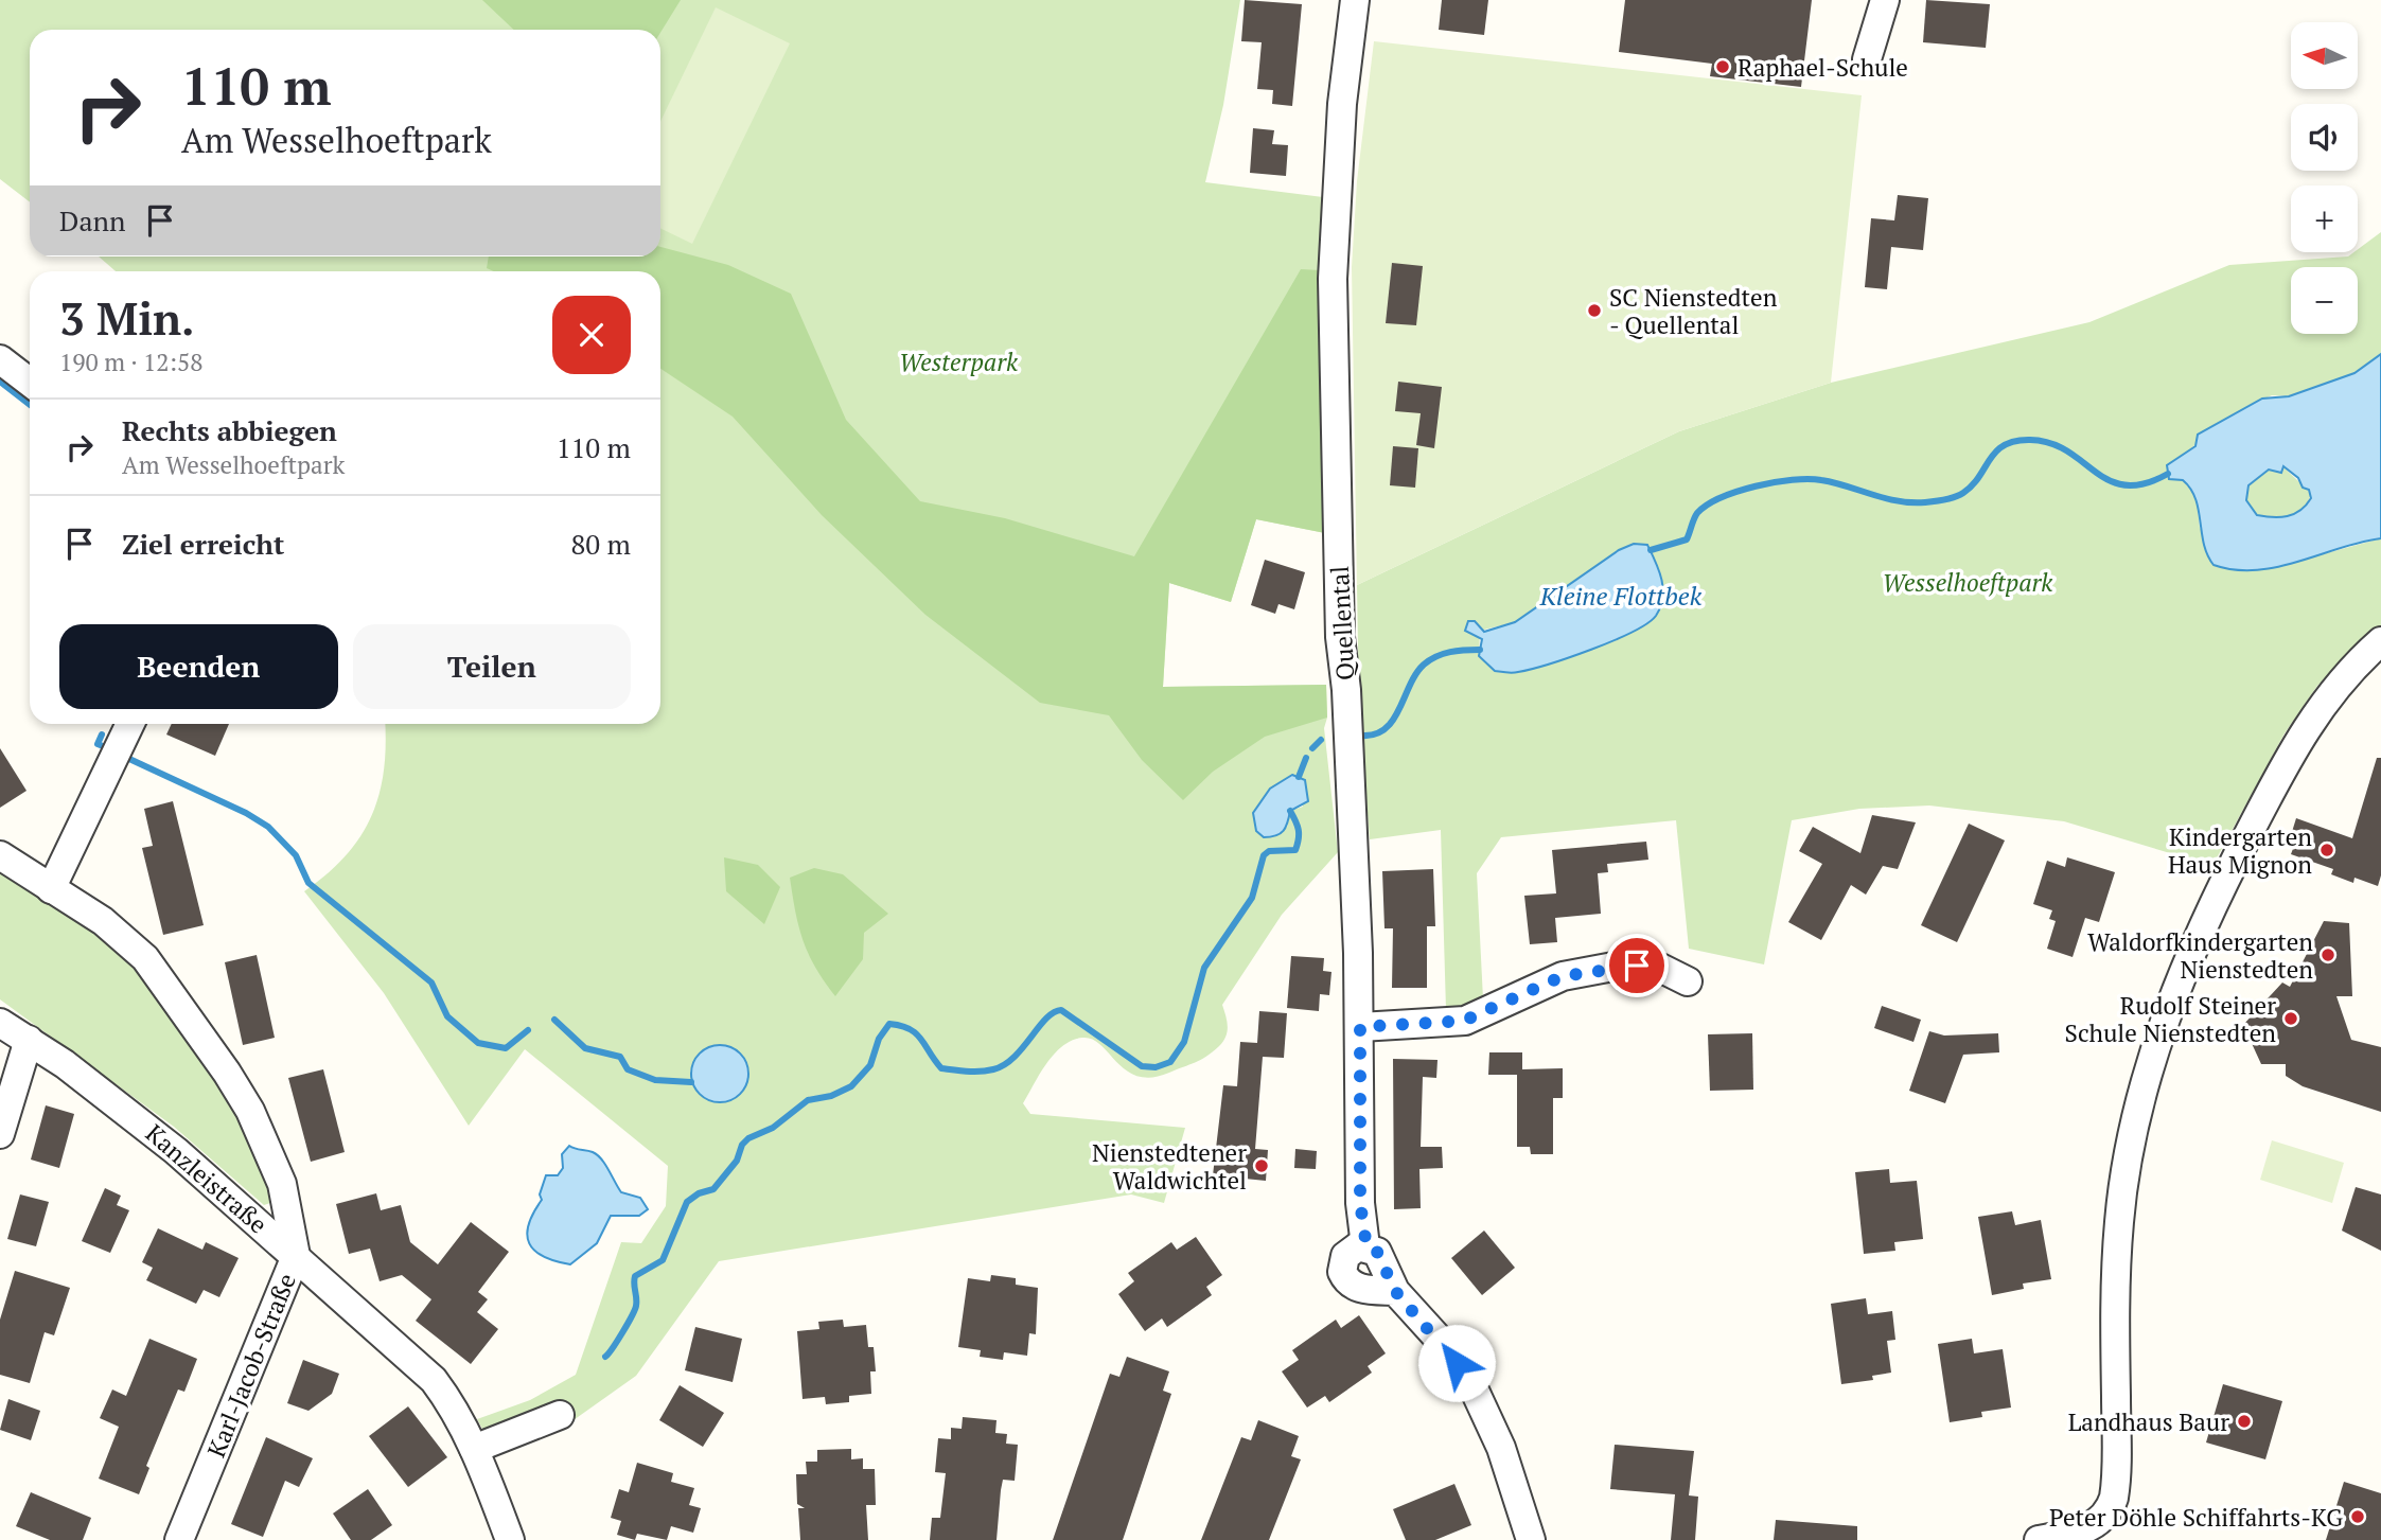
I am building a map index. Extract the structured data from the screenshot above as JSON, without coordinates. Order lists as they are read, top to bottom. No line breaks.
{"streets":{"street":["Quellental","Kanzleistraße","Karl-Jacob-Straße"]},"crossings":[["Kanzleistraße","Karl-Jacob-Straße"]],"water":["Kleine Flottbek"],"parks":["Westerpark","Wesselhoeftpark"],"places":["Raphael-Schule","SC Nienstedten - Quellental","Kindergarten Haus Mignon","Waldorfkindergarten Nienstedten","Rudolf Steiner Schule Nienstedten","Nienstedtener Waldwichtel","Landhaus Baur","Peter Döhle Schiffahrts-KG"],"north":"left","page":{"map_buttons":["+","−"],"turn":["110 m","Am Wesselhoeftpark"],"then":"Dann","heading":["3 Min.","190 m · 12:58"],"list":[{"name":"Rechts abbiegen","note":"Am Wesselhoeftpark","value":"110 m"},{"name":"Ziel erreicht","value":"80 m"}],"buttons":["Beenden","Teilen"]}}
